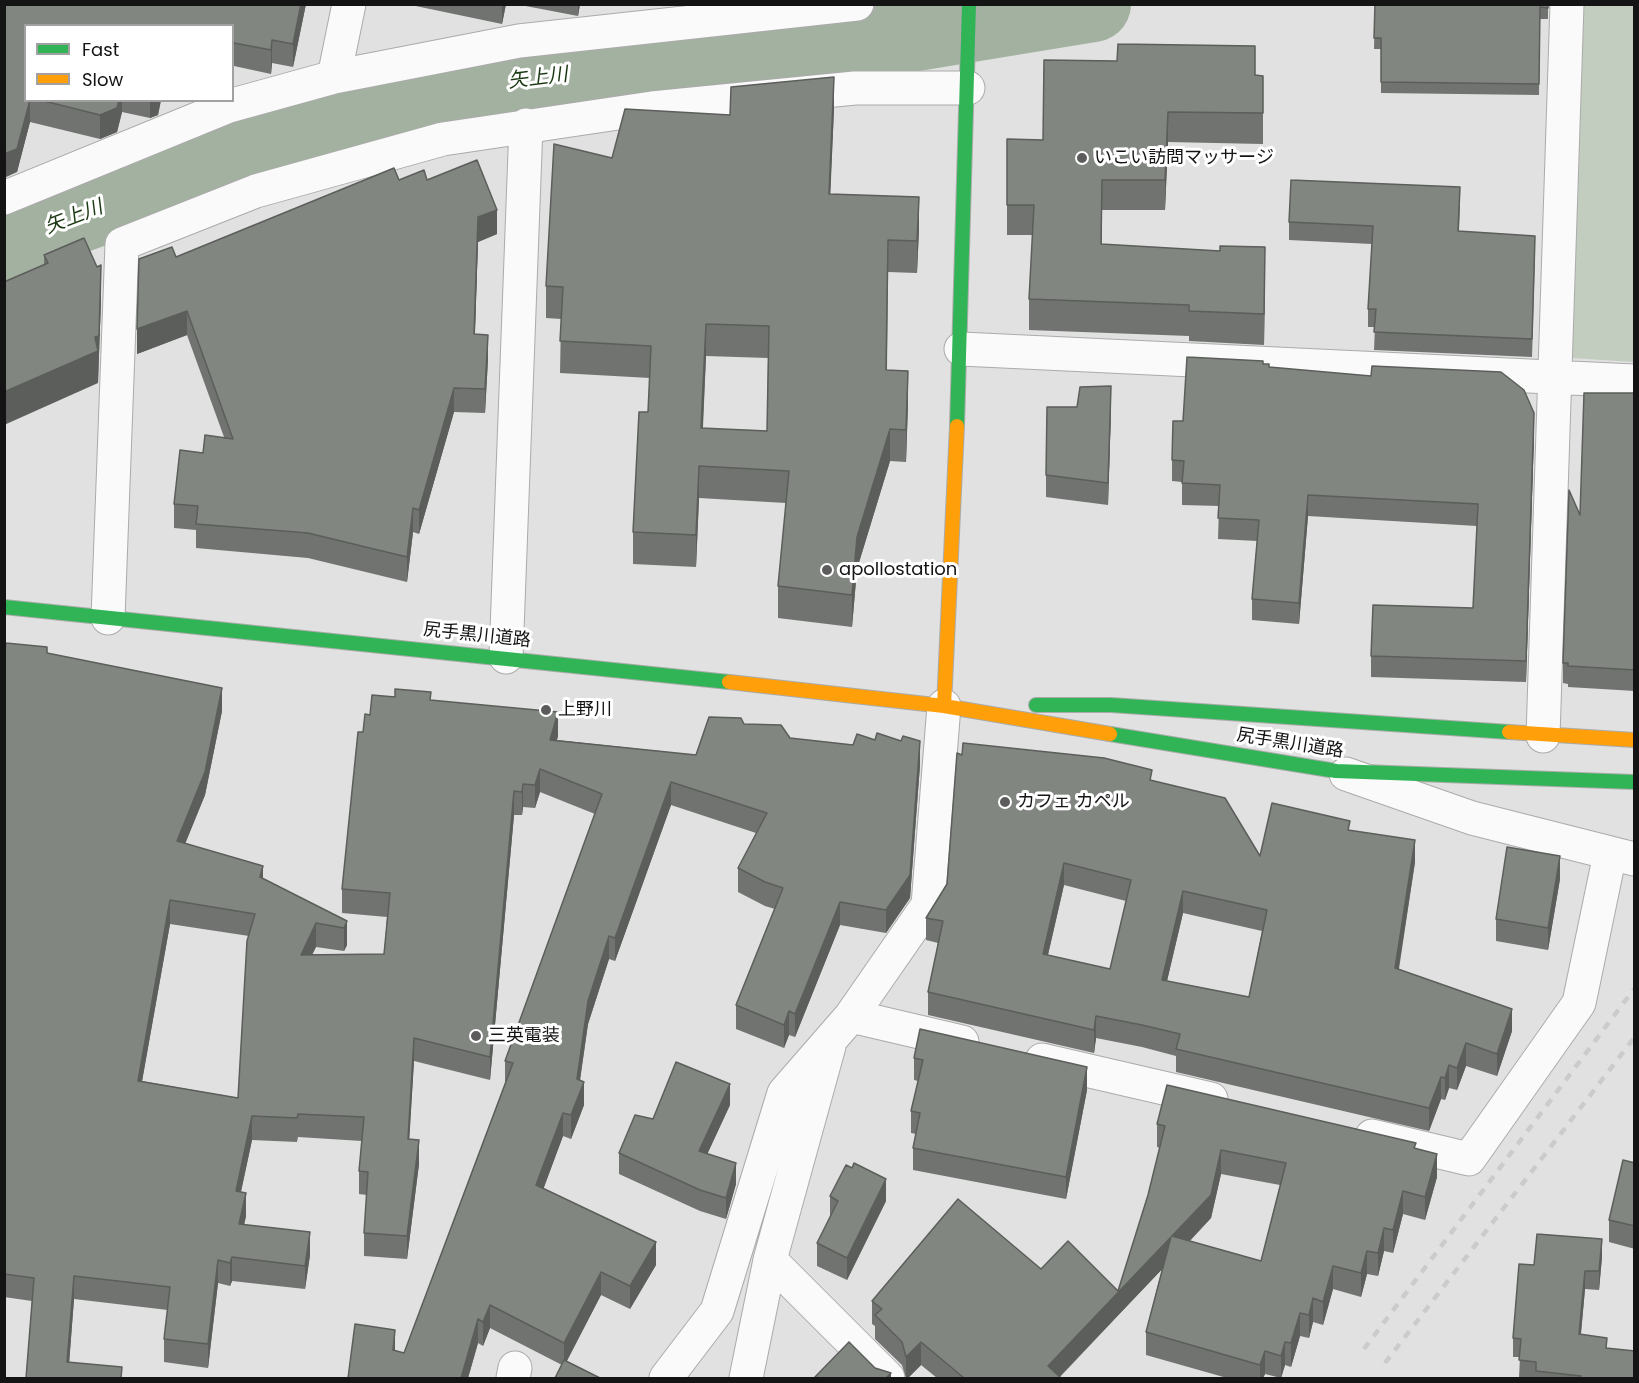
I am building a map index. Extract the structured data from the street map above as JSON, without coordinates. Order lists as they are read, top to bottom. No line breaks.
{"streets":{"main road":["尻手黒川道路"]},"water":["矢上川"],"places":["いこい訪問マッサージ","apollostation","上野川","カフェ カペル","三英電装"],"legend":["Fast","Slow"]}
